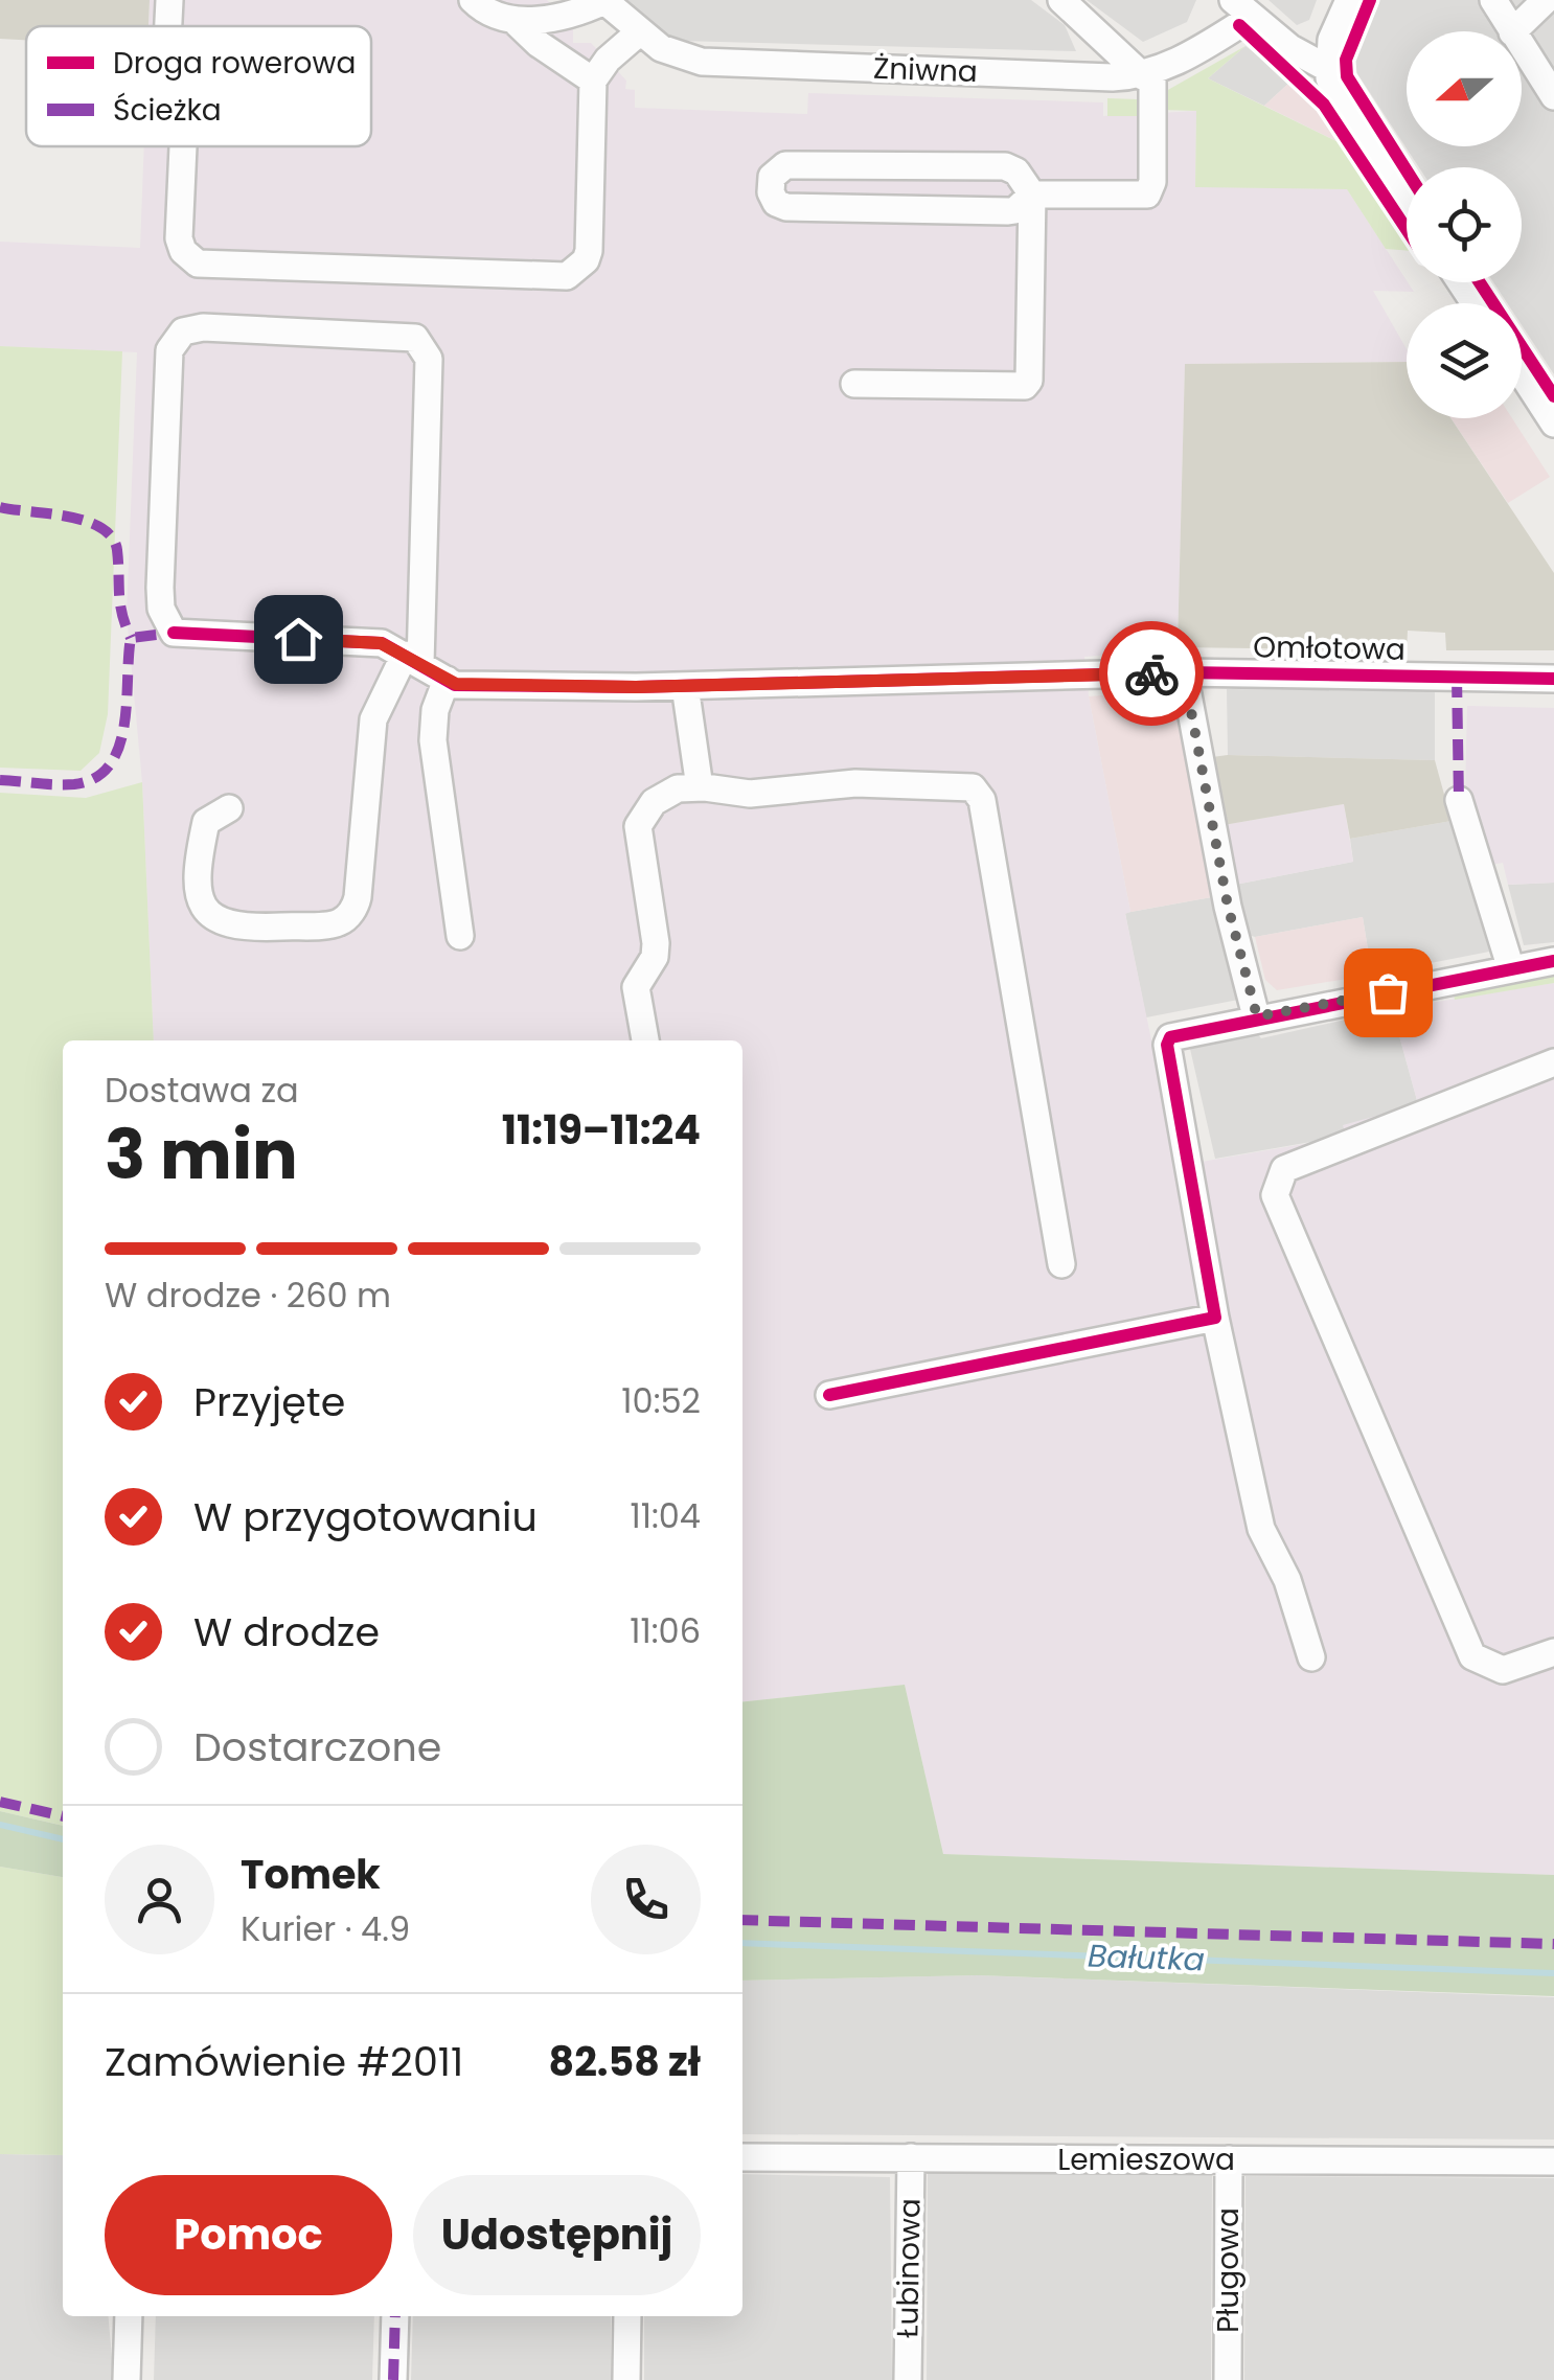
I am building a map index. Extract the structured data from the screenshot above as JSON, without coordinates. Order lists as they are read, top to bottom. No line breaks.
{"streets":{"street":["Żniwna","Omłotowa","Lemieszowa","Łubinowa","Pługowa"]},"crossings":[["Lemieszowa","Łubinowa"],["Lemieszowa","Pługowa"]],"water":["Bałutka"],"legend":["Droga rowerowa","Ścieżka"],"north":"left","page":{"heading":["3 min","Dostawa za","11:19–11:24"],"panel":["Tomek","Kurier · 4.9","Zamówienie #2011","82.58 zł"],"bar":"W drodze · 260 m","list":[["Przyjęte","10:52"],["W przygotowaniu","11:04"],["W drodze","11:06"],"Dostarczone"],"buttons":["Pomoc","Udostępnij"]}}
